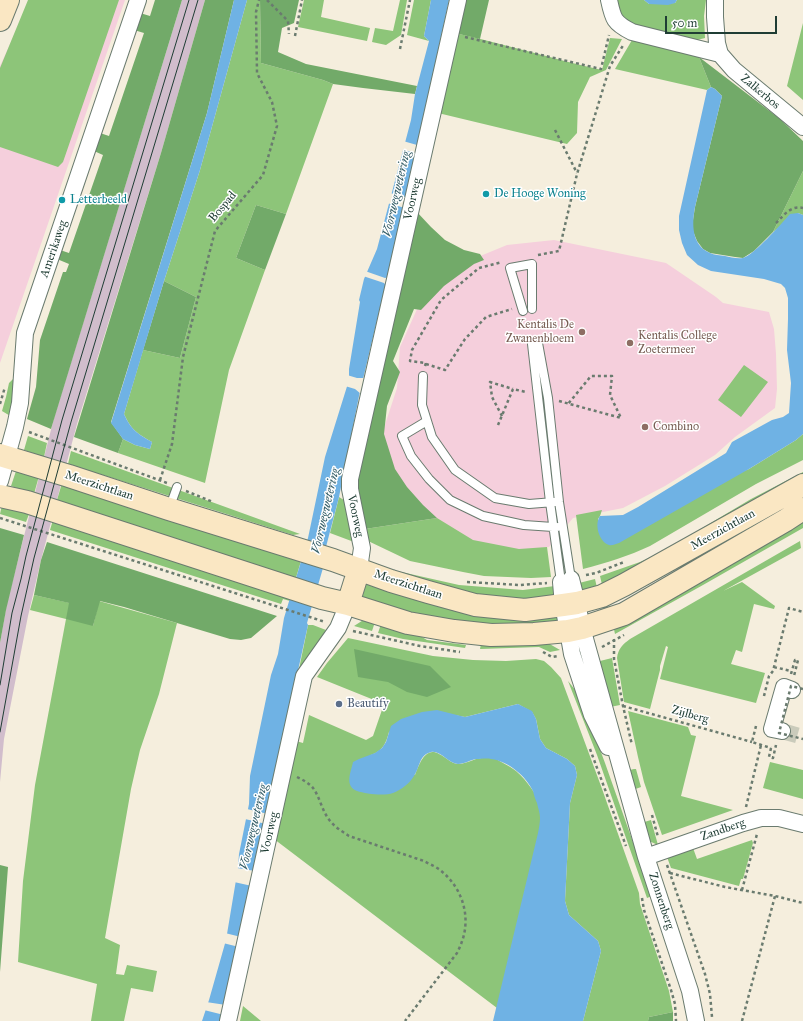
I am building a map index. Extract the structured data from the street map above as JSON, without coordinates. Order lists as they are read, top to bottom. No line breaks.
{"streets":{"street":["Zalkerbos","Voorweg","Amerikaweg","Meerzichtlaan","Zandberg","Zonnenberg"],"path":["Bospad","Zijlberg"]},"crossings":[["Voorweg","Meerzichtlaan"],["Amerikaweg","Meerzichtlaan"],["Meerzichtlaan","Zonnenberg"],["Zandberg","Zonnenberg"]],"water":["Voorwegwetering"],"places":["De Hooge Woning","Letterbeeld","Kentalis De Zwanenbloem","Kentalis College Zoetermeer","Combino","Beautify"],"scale_bar":"50 m"}
